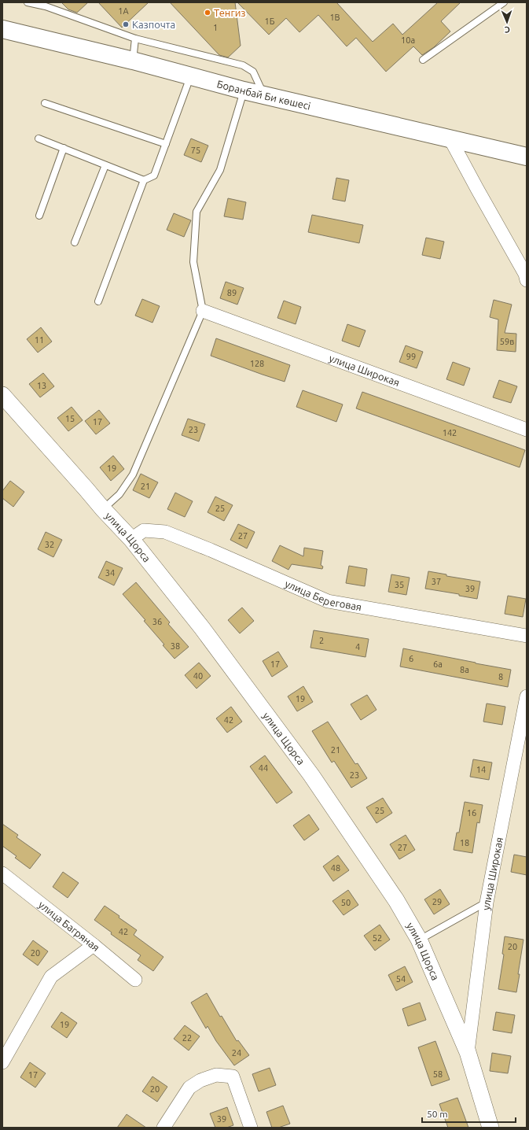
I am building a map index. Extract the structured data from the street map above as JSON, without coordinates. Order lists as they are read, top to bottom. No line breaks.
{"streets":{"main road":["Боранбай Би көшесі"],"street":["улица Широкая","улица Щорса","улица Береговая","улица Багряная"]},"crossings":[["улица Широкая","улица Щорса"],["улица Щорса","улица Береговая"]],"places":["Тенгиз","Казпочта"],"house_numbers":["1А","1В","1Б","1","10а","75","89","11","59в","99","128","13","15","17","23","142","19","21","25","27","32","34","37","35","39","36","2","38","4","6","17","6а","8а","40","8","19","42","21","44","14","23","25","16","18","27","48","29","50","42","52","20","20","54","19","22","24","58","17","20","39"],"scale_bar":"50 m","north":"bottom"}
